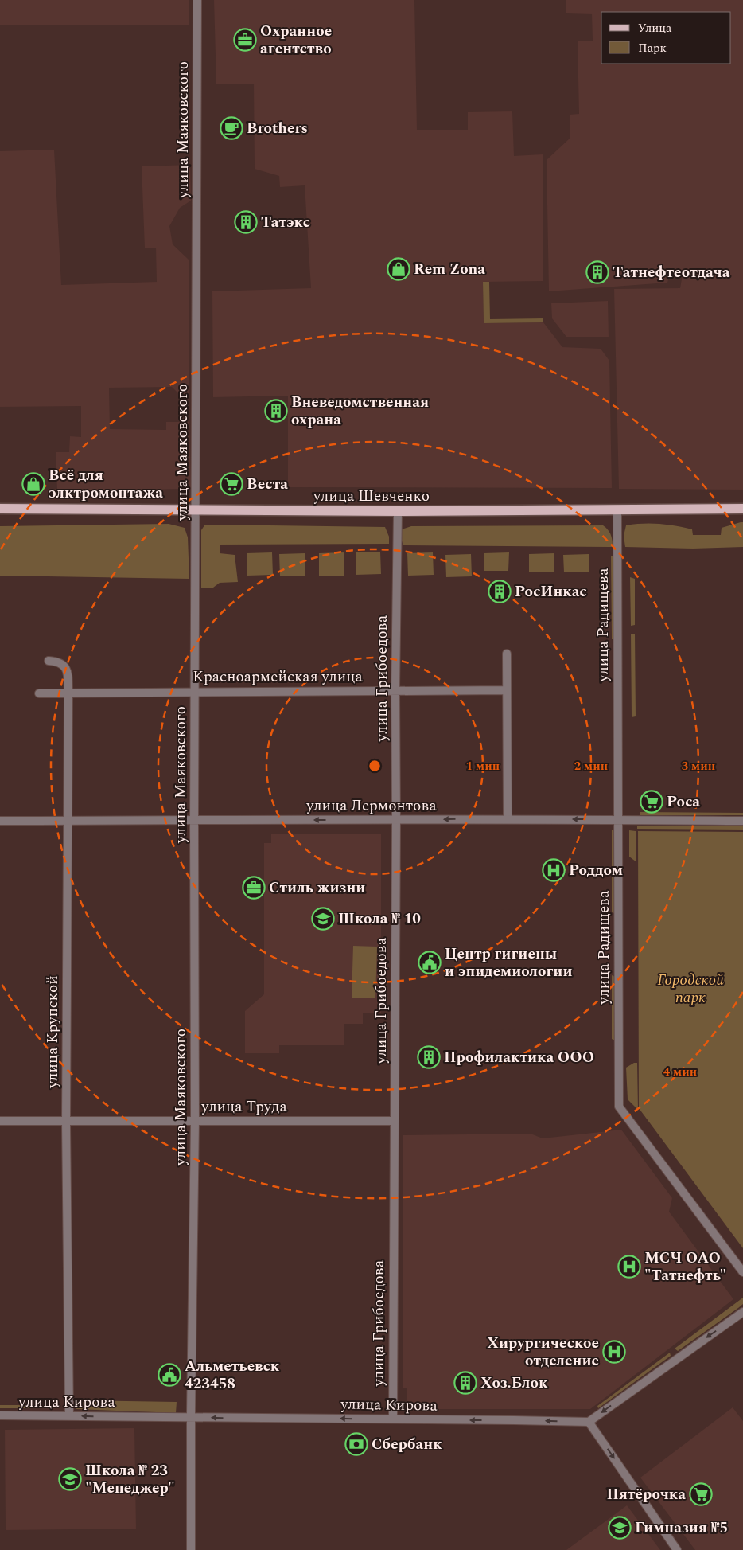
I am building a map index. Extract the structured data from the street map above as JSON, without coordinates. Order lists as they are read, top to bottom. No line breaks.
{"streets":{"main road":["улица Шевченко"],"street":["улица Маяковского","улица Радищева","Красноармейская улица","улица Грибоедова","улица Лермонтова","улица Крупской","улица Труда","улица Кирова"]},"crossings":[["улица Маяковского","улица Шевченко"],["улица Маяковского","Красноармейская улица"],["улица Маяковского","улица Лермонтова"],["улица Маяковского","улица Труда"],["улица Маяковского","улица Кирова"],["улица Шевченко","улица Радищева"],["улица Шевченко","улица Грибоедова"],["улица Радищева","улица Лермонтова"],["Красноармейская улица","улица Грибоедова"],["Красноармейская улица","улица Крупской"],["улица Грибоедова","улица Лермонтова"],["улица Грибоедова","улица Труда"],["улица Грибоедова","улица Кирова"],["улица Лермонтова","улица Крупской"],["улица Крупской","улица Труда"],["улица Крупской","улица Кирова"]],"one_way":["улица Лермонтова","улица Кирова"],"parks":["Городской парк"],"places":{"office":["Охранное агентство","Стиль жизни"],"cafe":["Brothers"],"building":["Татэкс","Татнефтеотдача","Вневедомственная охрана","РосИнкас","Профилактика ООО","Хоз.Блок"],"shop":["Rem Zona","Всё для элктромонтажа"],"supermarket":["Веста","Роса","Пятёрочка"],"hospital":["Роддом","МСЧ ОАО \"Татнефть\"","Хирургическое отделение"],"school or university":["Школа № 10","Школа № 23 \"Менеджер\"","Гимназия №5"],"public building":["Центр гигиены и эпидемиологии","Альметьевск 423458"],"bank":["Сбербанк"]},"legend":["Улица","Парк"],"rings":["1 мин","2 мин","3 мин","4 мин"]}
